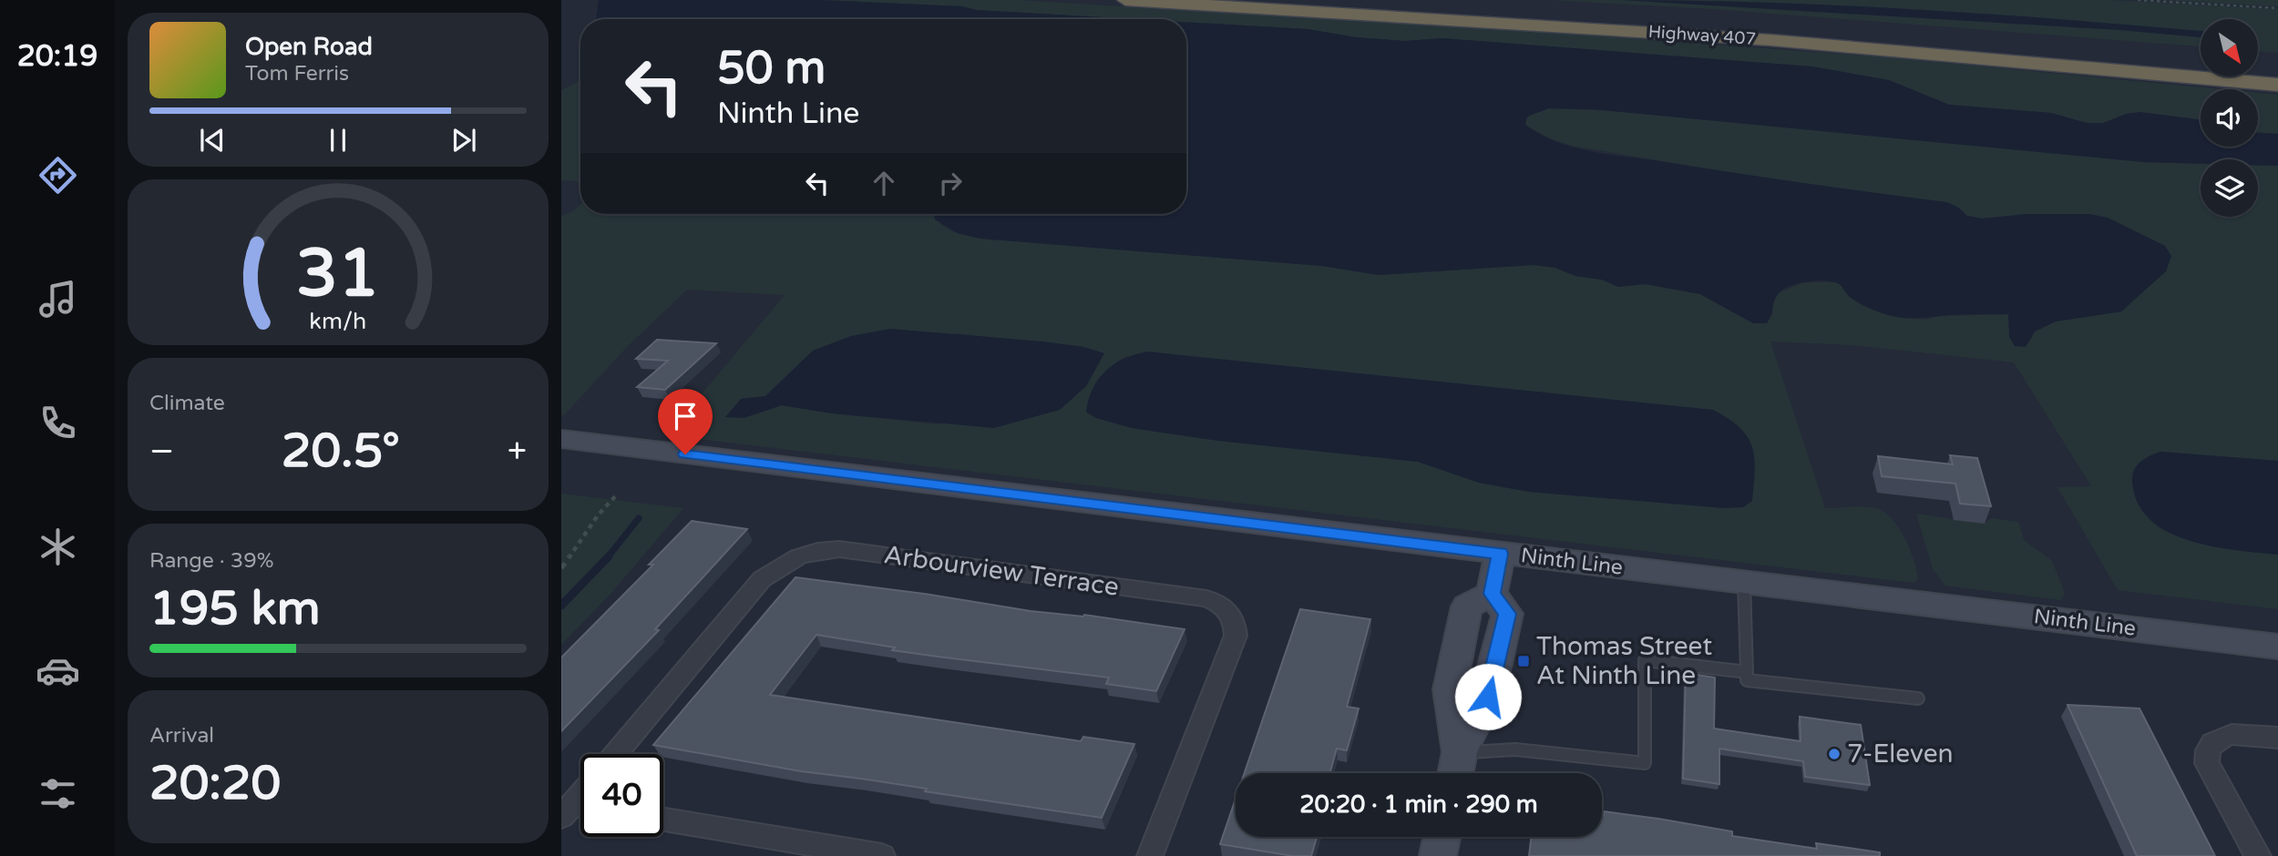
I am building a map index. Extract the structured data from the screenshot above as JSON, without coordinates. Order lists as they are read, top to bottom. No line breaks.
{"streets":{"highway":["Highway 407"],"main road":["Ninth Line"],"street":["Arbourview Terrace"]},"places":{"transit":["Thomas Street At Ninth Line"],"other":["7-Eleven"]},"north":"bottom right","page":{"tabs":"20:19","turn":["50 m","Ninth Line"],"song":["Open Road","Tom Ferris"],"tile":["Climate",["Range · 39%","195 km"],["Arrival","20:20"]],"heat":["−","20.5°","+"],"limit":"40","trip":"20:20 · 1 min · 290 m","gauge":["31","km/h"]}}
